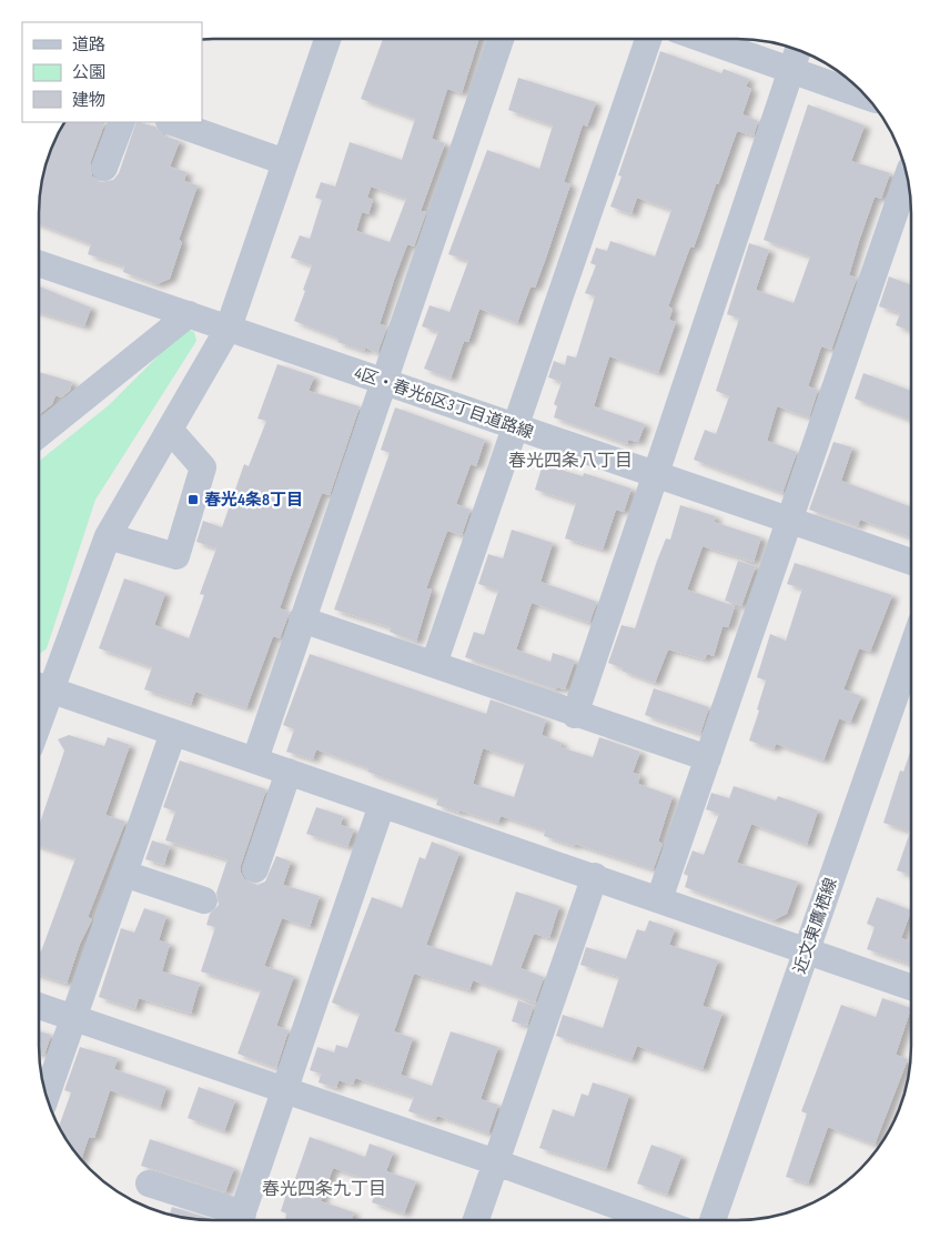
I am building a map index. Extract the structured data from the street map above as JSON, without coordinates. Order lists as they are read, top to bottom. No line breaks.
{"streets":{"street":["4区・春光6区3丁目道路線","近文東鷹栖線"]},"districts":["春光四条八丁目","春光四条九丁目"],"places":{"transit":["春光4条8丁目"]},"legend":["道路","公園","建物"]}
